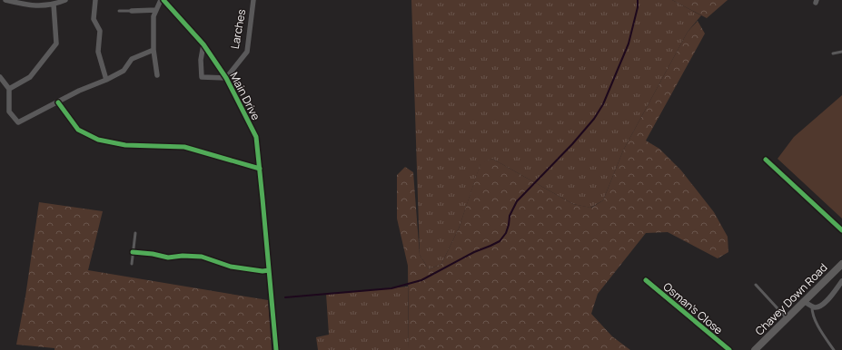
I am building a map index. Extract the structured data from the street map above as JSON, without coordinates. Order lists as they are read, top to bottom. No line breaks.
{"streets":{"main road":["Chavey Down Road"],"street":["Larches","Main Drive","Osman's Close"]},"crossings":[["Larches","Main Drive"]]}
